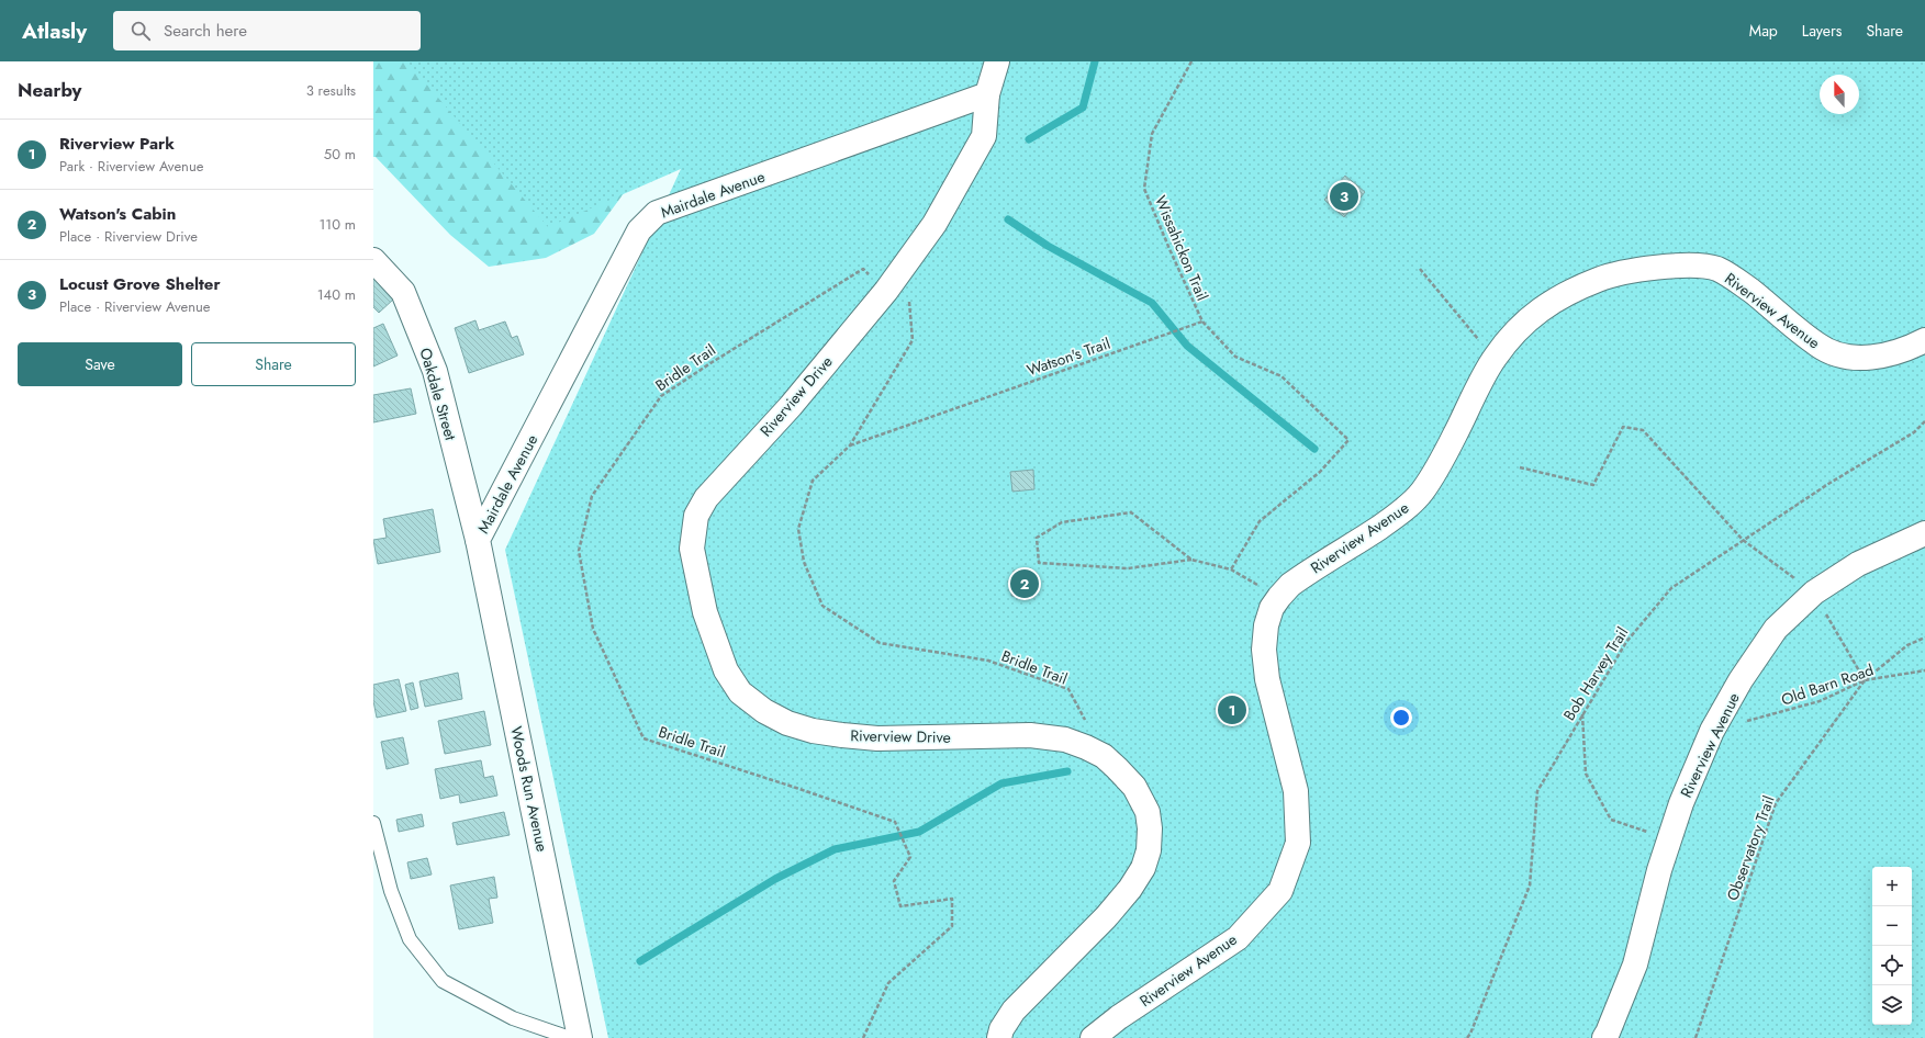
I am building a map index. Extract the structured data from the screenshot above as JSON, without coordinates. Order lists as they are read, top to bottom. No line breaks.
{"streets":{"street":["Mairdale Avenue","Riverview Avenue","Oakdale Street","Riverview Drive","Woods Run Avenue"],"path":["Wissahickon Trail","Watson's Trail","Bridle Trail","Bob Harvey Trail","Old Barn Road","Observatory Trail"]},"crossings":[["Mairdale Avenue","Oakdale Street"],["Mairdale Avenue","Riverview Drive"],["Mairdale Avenue","Woods Run Avenue"],["Wissahickon Trail","Watson's Trail"],["Riverview Avenue","Old Barn Road"],["Watson's Trail","Bridle Trail"],["Bridle Trail","Riverview Drive"],["Oakdale Street","Woods Run Avenue"],["Old Barn Road","Observatory Trail"]],"north":"top","page":{"header":"Atlasly","search":"Search here","nav":["Map","Layers","Share"],"heading":["Nearby","3 results"],"list":[{"mark":"1","name":"Riverview Park","note":"Park · Riverview Avenue","value":"50 m"},{"mark":"2","name":"Watson's Cabin","note":"Place · Riverview Drive","value":"110 m"},{"mark":"3","name":"Locust Grove Shelter","note":"Place · Riverview Avenue","value":"140 m"}],"pins":["3","2","1"],"buttons":["Save","Share"],"map_buttons":["+","−"]}}
